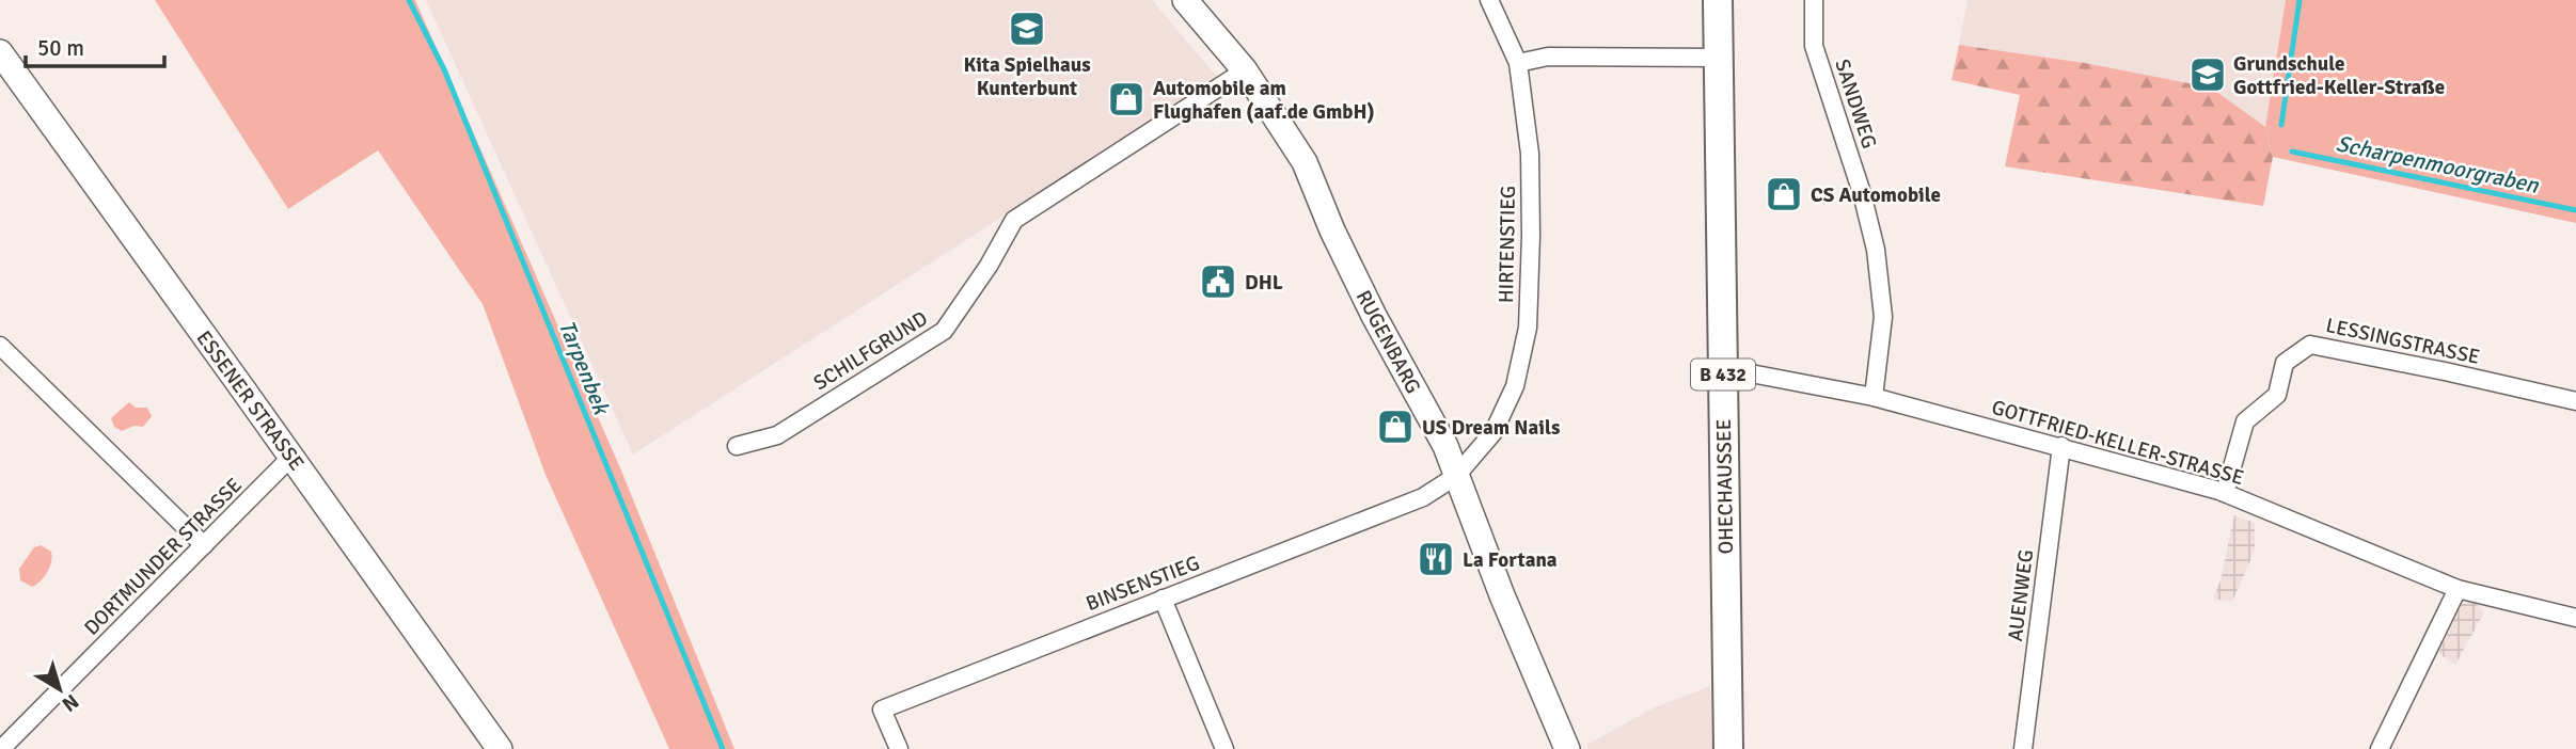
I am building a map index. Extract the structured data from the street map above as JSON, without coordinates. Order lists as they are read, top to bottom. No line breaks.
{"streets":{"main road":["B 432","OHECHAUSSEE"],"street":["SANDWEG","HIRTENSTIEG","LESSINGSTRASSE","RUGENBARG","SCHILFGRUND","ESSENER STRASSE","GOTTFRIED-KELLER-STRASSE","DORTMUNDER STRASSE","BINSENSTIEG","AUENWEG"]},"crossings":[["SANDWEG","GOTTFRIED-KELLER-STRASSE"],["HIRTENSTIEG","RUGENBARG"],["HIRTENSTIEG","BINSENSTIEG"],["LESSINGSTRASSE","GOTTFRIED-KELLER-STRASSE"],["RUGENBARG","SCHILFGRUND"],["RUGENBARG","BINSENSTIEG"],["ESSENER STRASSE","DORTMUNDER STRASSE"],["GOTTFRIED-KELLER-STRASSE","OHECHAUSSEE"],["GOTTFRIED-KELLER-STRASSE","AUENWEG"]],"water":["Scharpenmoorgraben","Tarpenbek"],"places":{"school or university":["Kita Spielhaus Kunterbunt","Grundschule Gottfried-Keller-Straße"],"shop":["Automobile am Flughafen (aaf.de GmbH)","CS Automobile","US Dream Nails"],"public building":["DHL"],"restaurant":["La Fortana"]},"scale_bar":"50 m","north":"bottom right"}
